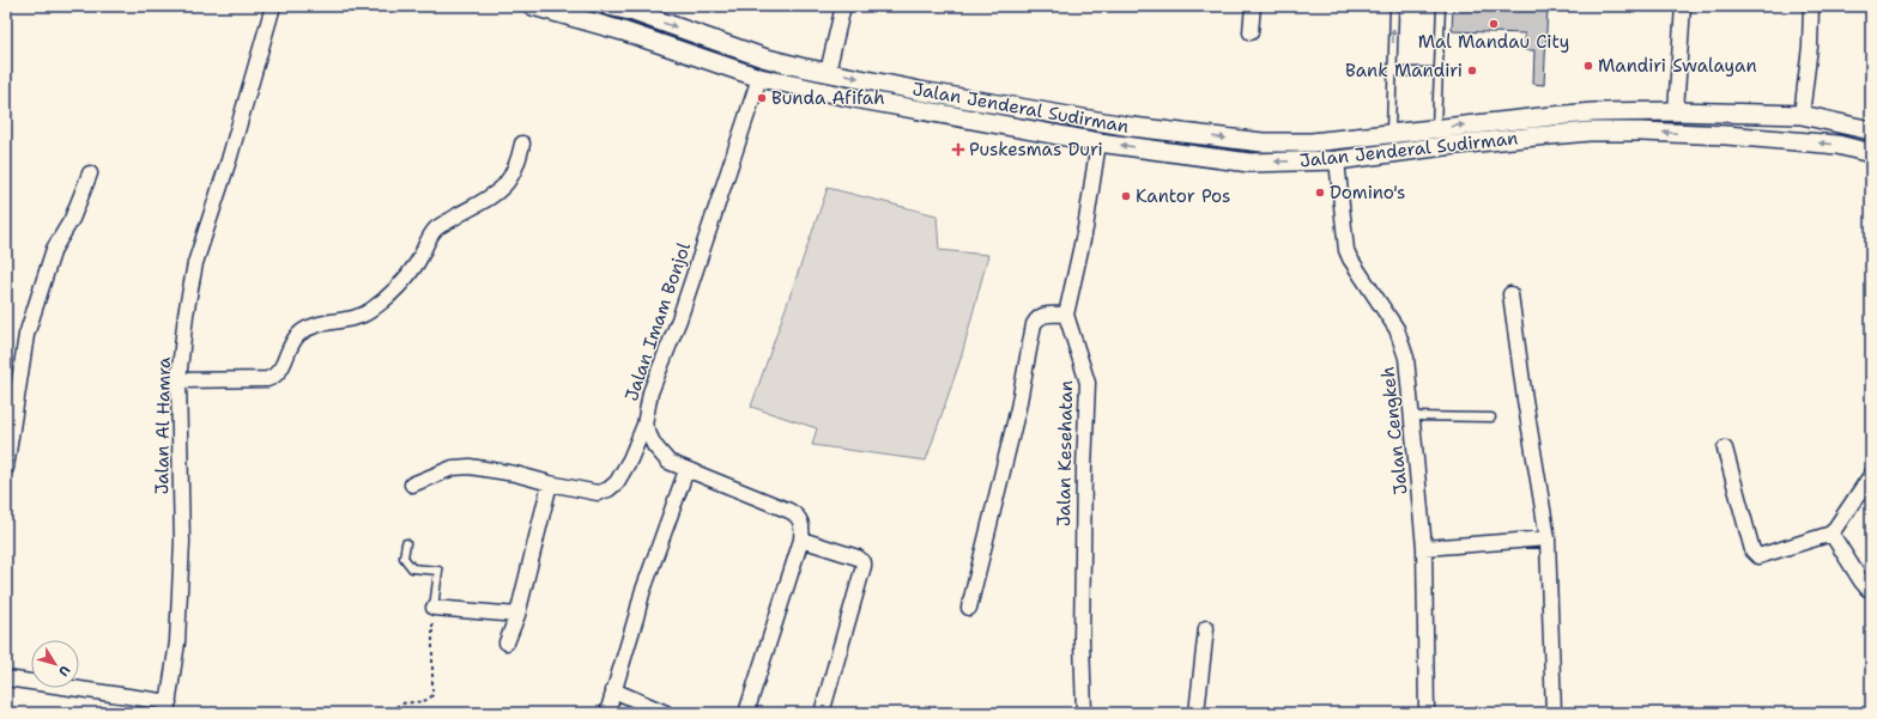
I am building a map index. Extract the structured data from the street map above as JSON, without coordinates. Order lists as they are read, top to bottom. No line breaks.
{"streets":{"street":["Jalan Jenderal Sudirman","Jalan Imam Bonjol","Jalan Al Hamra","Jalan Cengkeh","Jalan Kesehatan"]},"crossings":[["Jalan Jenderal Sudirman","Jalan Imam Bonjol"],["Jalan Jenderal Sudirman","Jalan Cengkeh"]],"places":{"other":["Mal Mandau City","Mandiri Swalayan","Bank Mandiri","Bunda Afifah","Domino's","Kantor Pos"],"health":["Puskesmas Duri"]},"north":"bottom right"}
